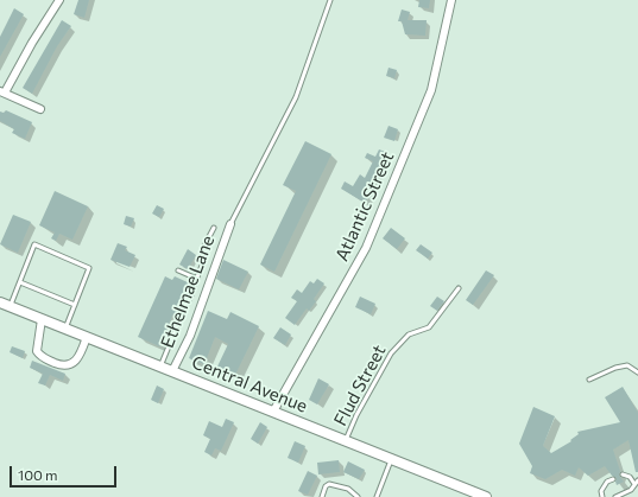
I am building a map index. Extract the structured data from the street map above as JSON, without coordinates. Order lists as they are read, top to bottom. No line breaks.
{"streets":{"street":["Atlantic Street","Ethelmae Lane","Central Avenue"],"lane":["Flud Street"]},"crossings":[["Atlantic Street","Central Avenue"],["Ethelmae Lane","Central Avenue"],["Central Avenue","Flud Street"]],"scale_bar":"100 m"}
